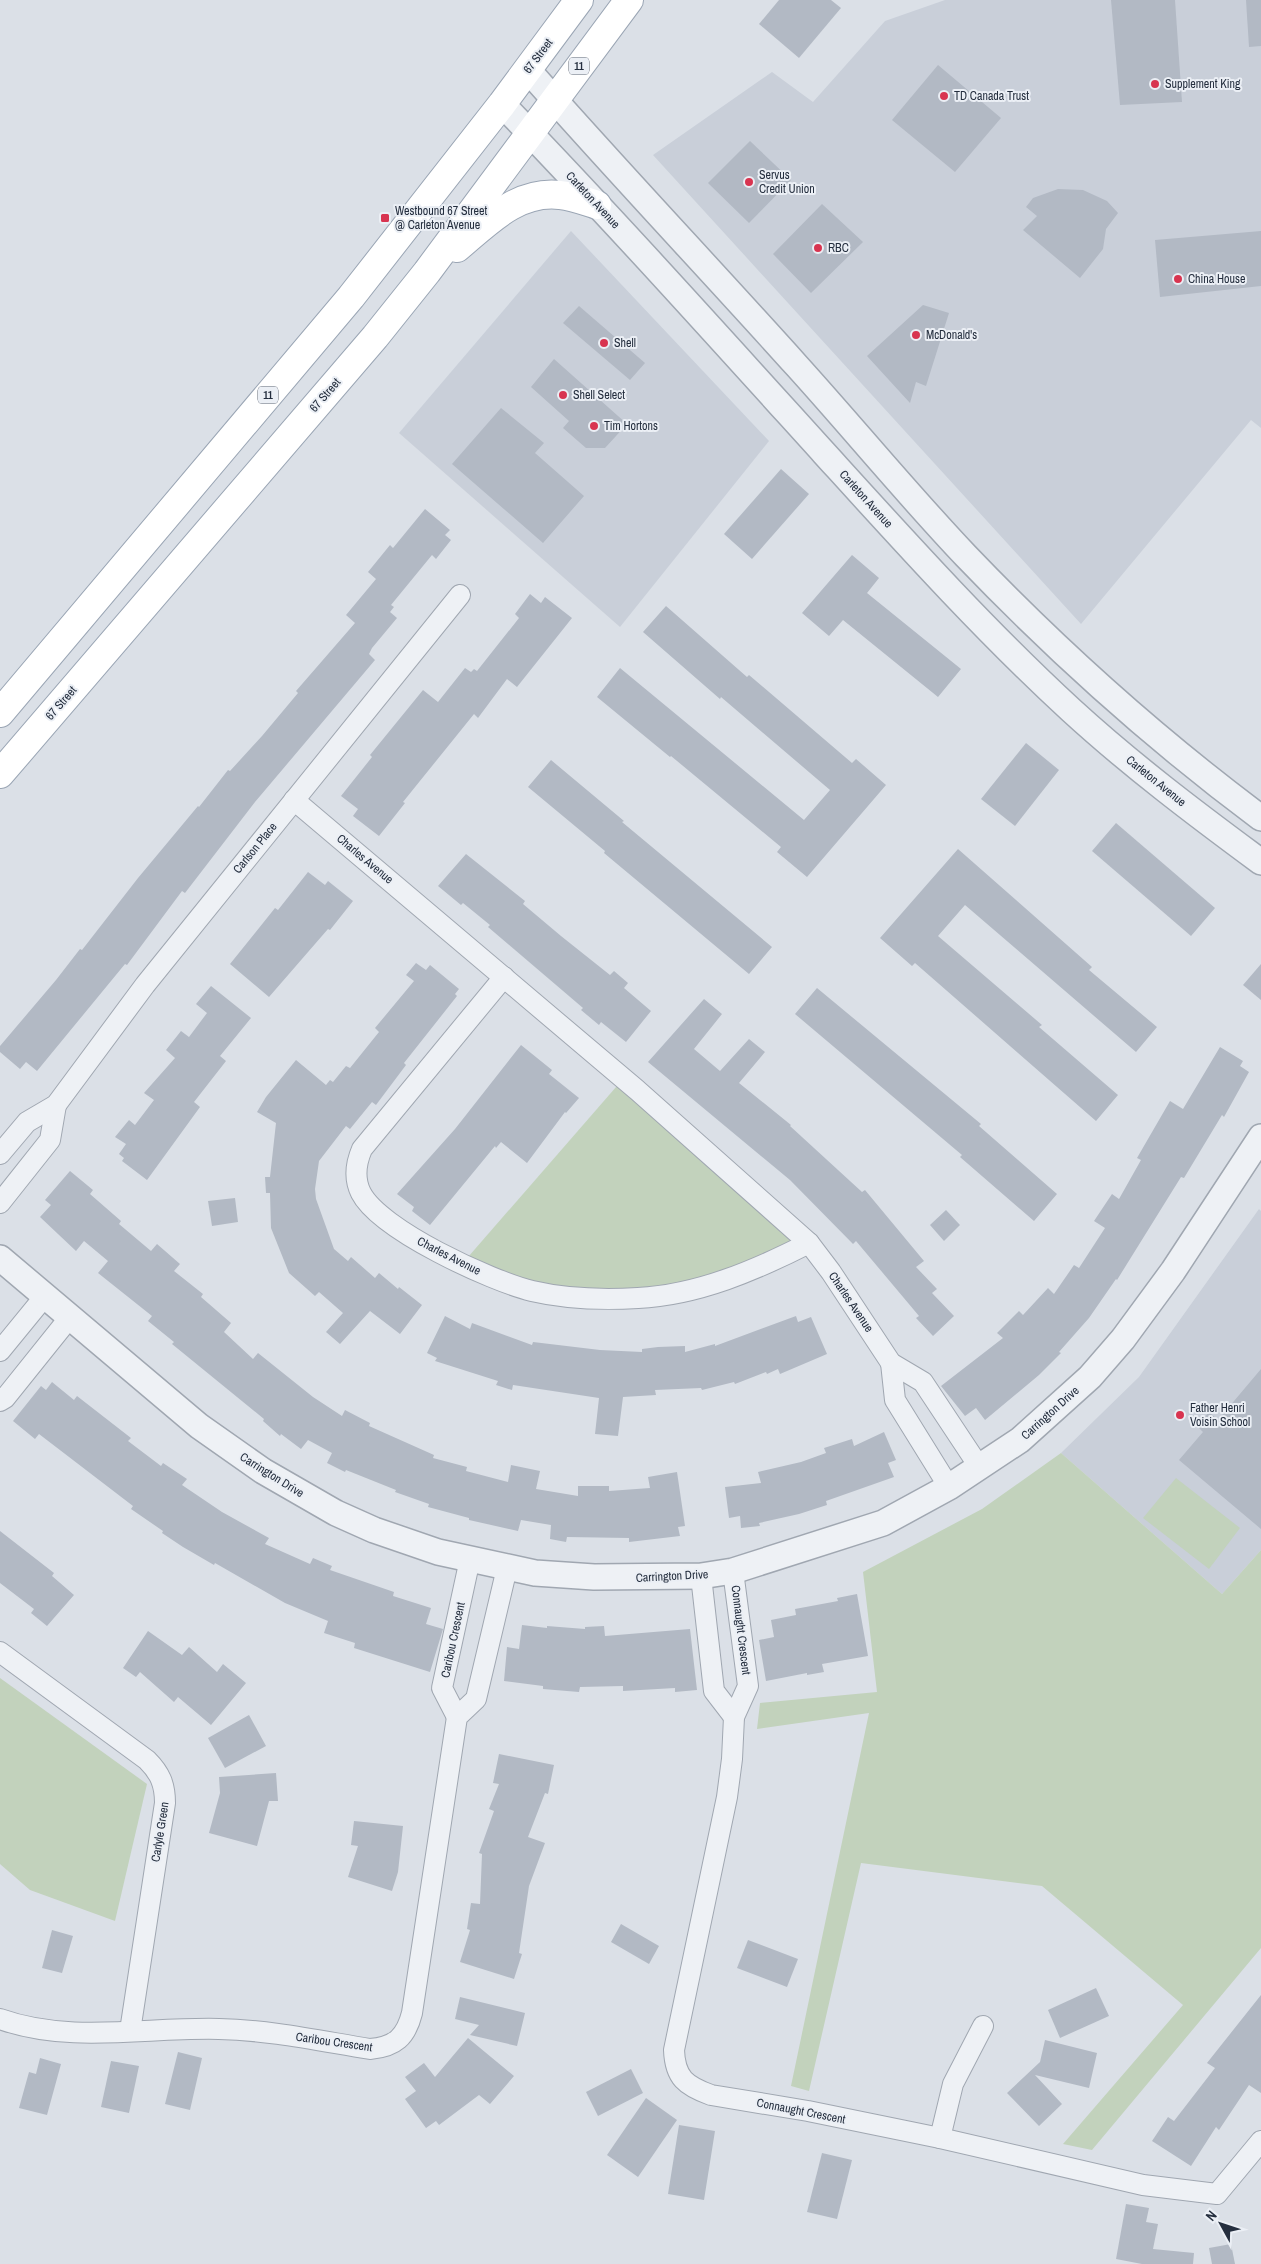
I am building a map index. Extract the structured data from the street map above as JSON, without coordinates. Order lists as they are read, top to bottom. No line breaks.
{"streets":{"main road":["67 Street","11"],"street":["Carleton Avenue","Carlson Place","Charles Avenue","Carrington Drive","Connaught Crescent","Caribou Crescent","Carlyle Green"]},"crossings":[["67 Street","Carleton Avenue"],["Carlson Place","Charles Avenue"],["Charles Avenue","Carrington Drive"],["Carrington Drive","Connaught Crescent"],["Carrington Drive","Caribou Crescent"],["Caribou Crescent","Carlyle Green"]],"places":{"other":["Supplement King","TD Canada Trust","Servus Credit Union","RBC","China House","McDonald's","Shell","Shell Select","Tim Hortons","Father Henri Voisin School"],"transit":["Westbound 67 Street @ Carleton Avenue"]},"north":"top left"}
